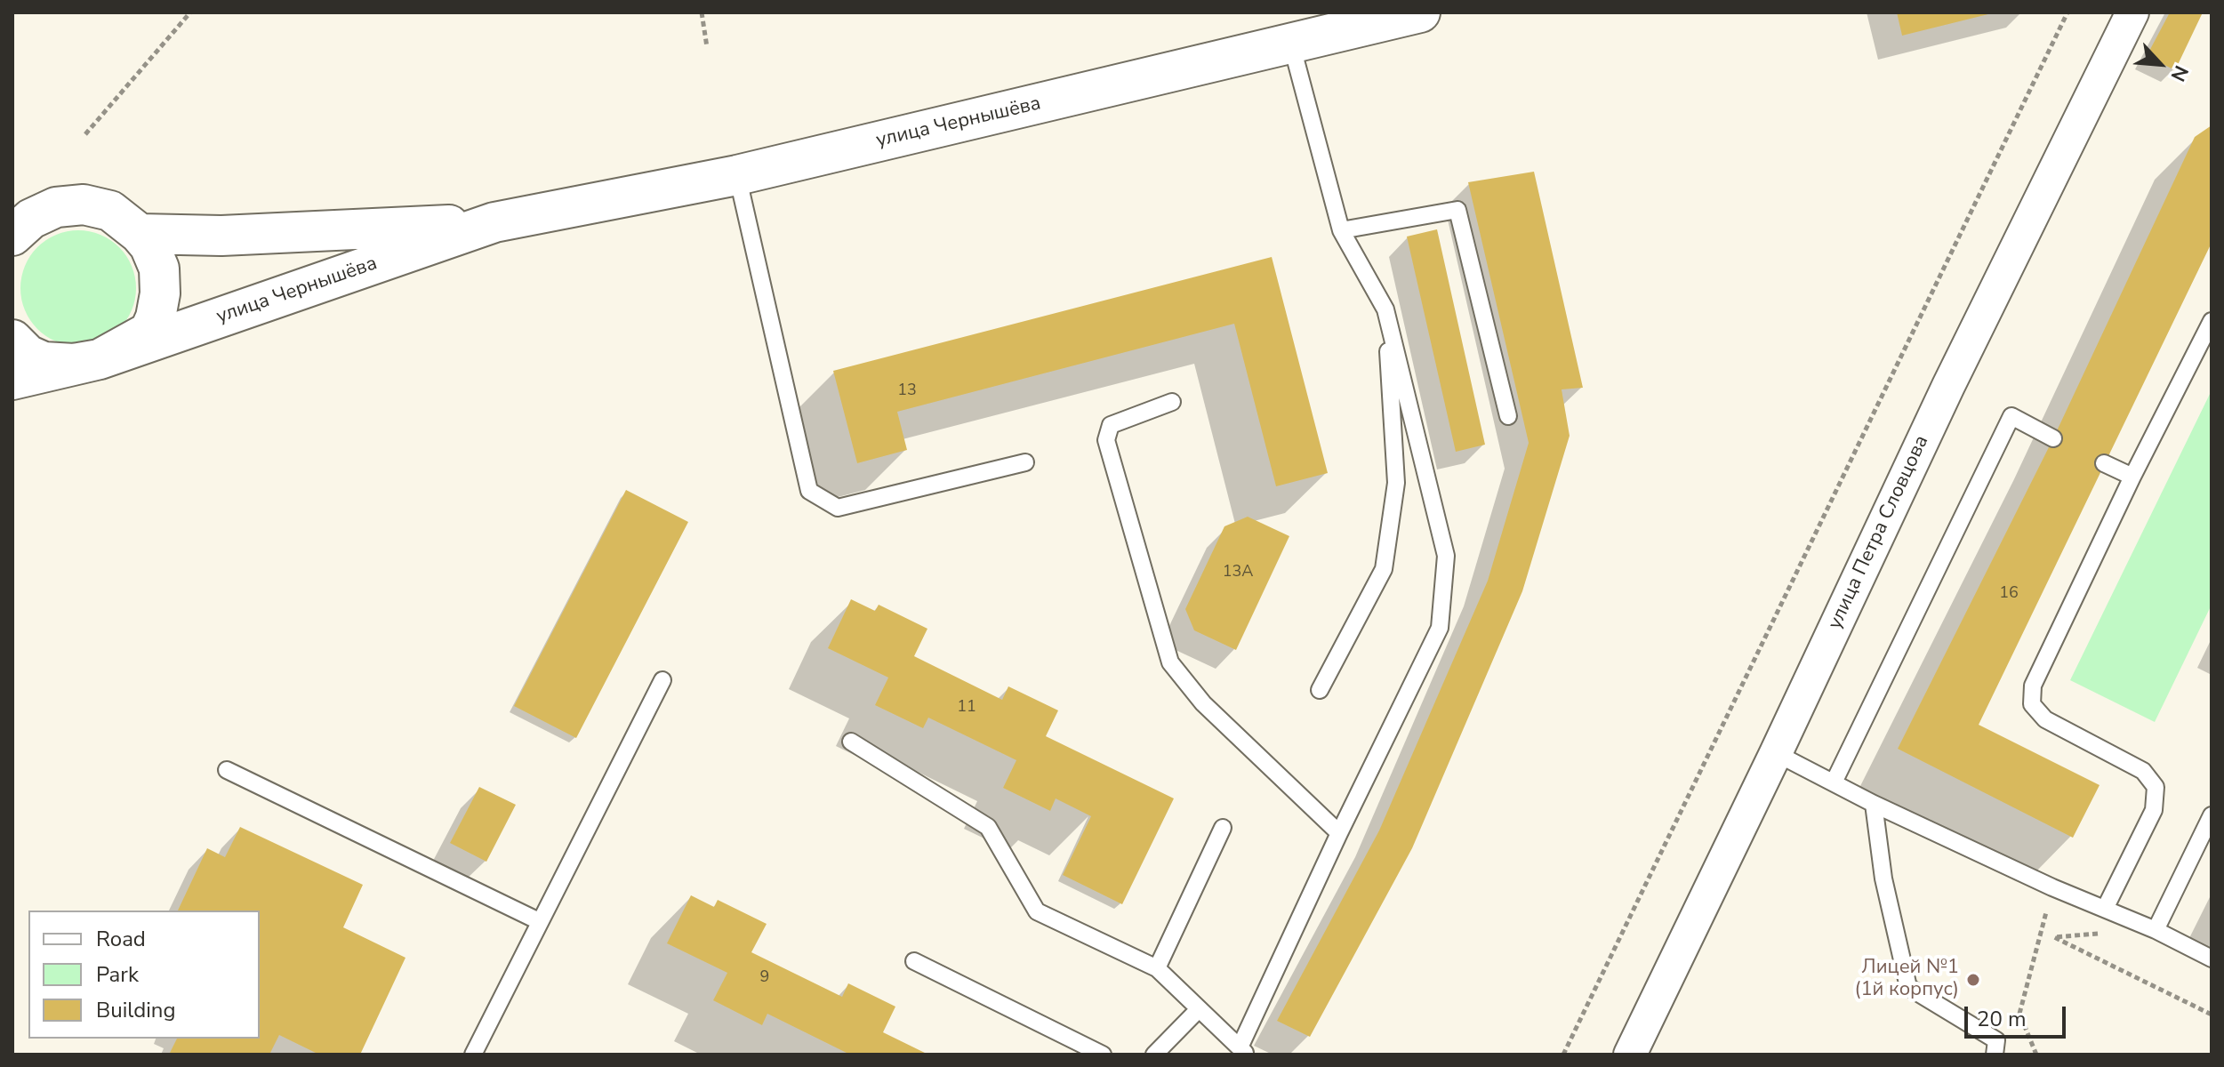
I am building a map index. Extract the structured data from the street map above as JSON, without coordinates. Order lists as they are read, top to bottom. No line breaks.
{"streets":{"street":["улица Чернышёва","улица Петра Словцова"]},"places":["Лицей №1 (1й корпус)"],"house_numbers":["13","13А","16","11","9"],"legend":["Road","Park","Building"],"scale_bar":"20 m","north":"bottom right"}
